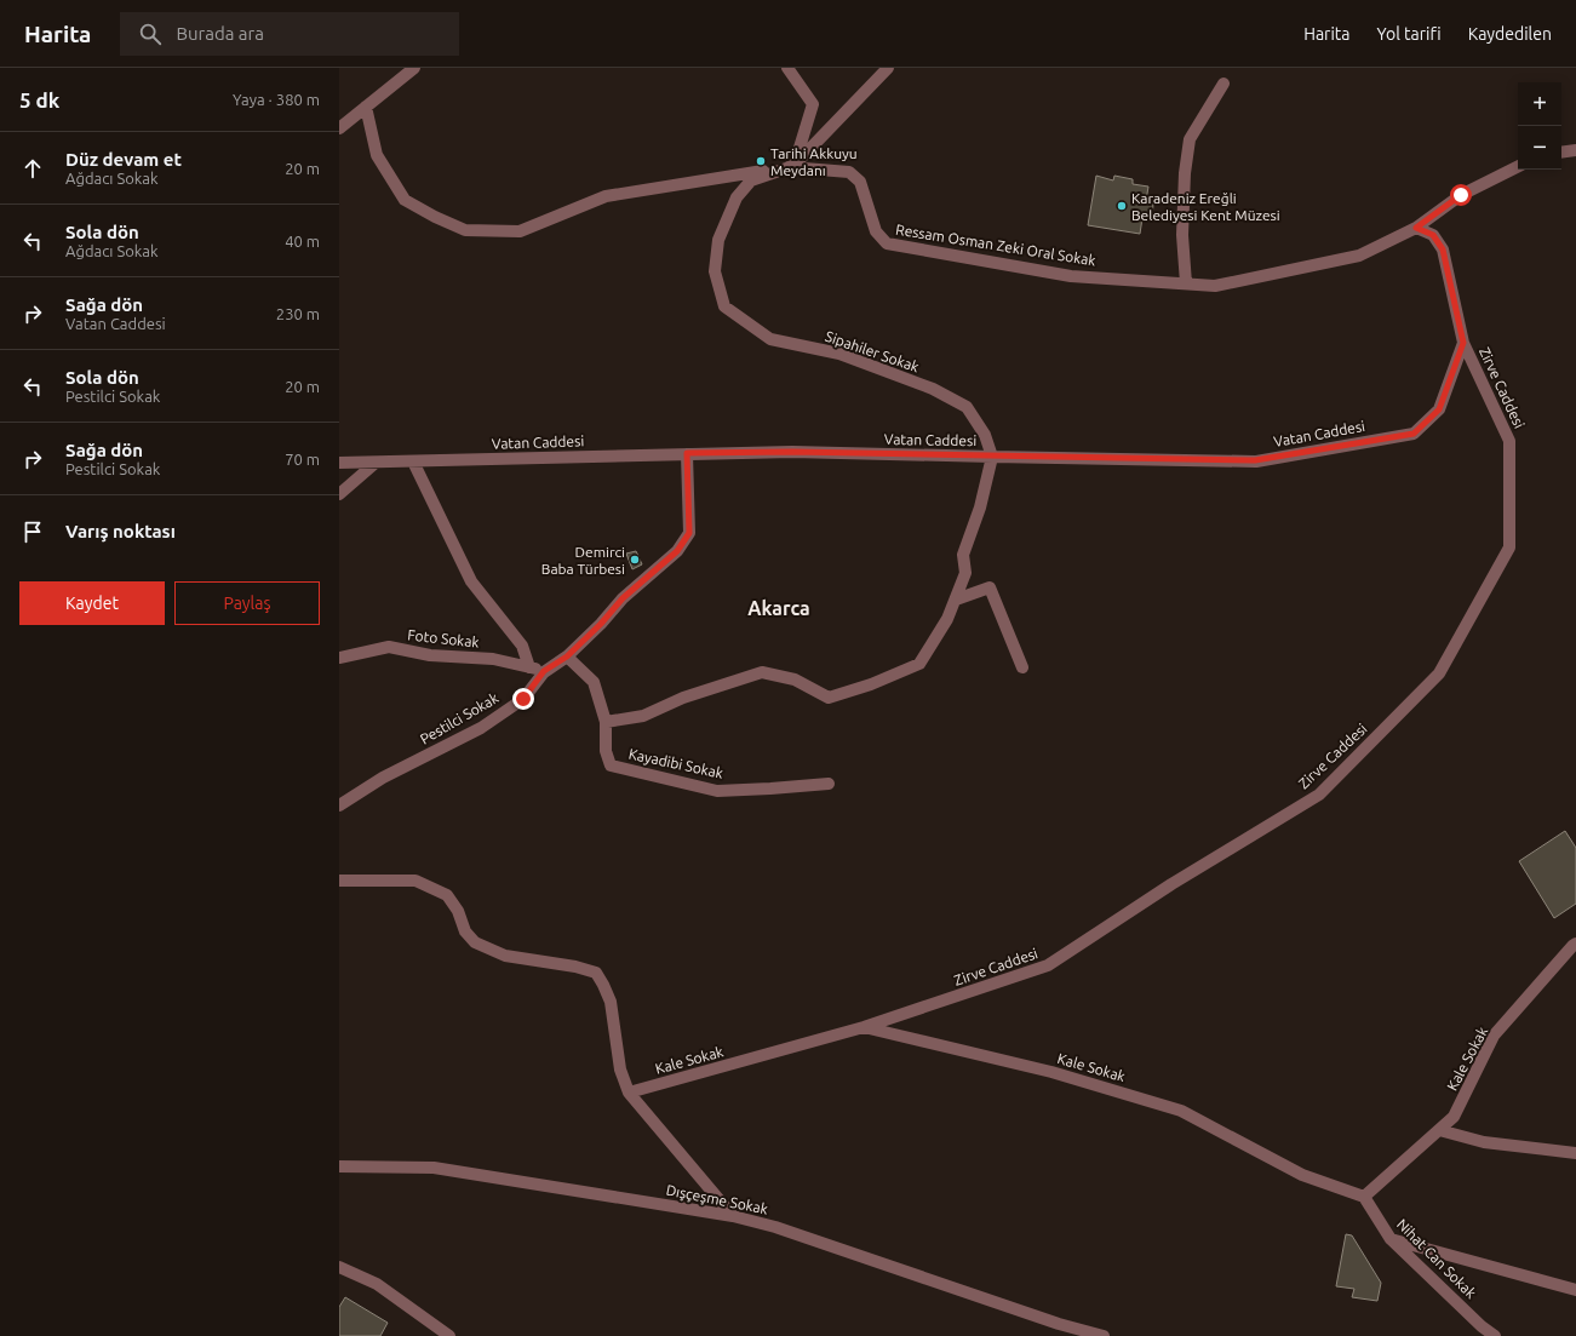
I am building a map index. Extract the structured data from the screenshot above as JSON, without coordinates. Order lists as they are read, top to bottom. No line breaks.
{"streets":{"street":["Ressam Osman Zeki Oral Sokak","Sipahiler Sokak","Zirve Caddesi","Vatan Caddesi","Foto Sokak","Pestilci Sokak","Kayadibi Sokak","Kale Sokak","Dışçeşme Sokak","Nihat Can Sokak"]},"crossings":[["Ressam Osman Zeki Oral Sokak","Sipahiler Sokak"],["Ressam Osman Zeki Oral Sokak","Zirve Caddesi"],["Sipahiler Sokak","Vatan Caddesi"],["Zirve Caddesi","Vatan Caddesi"],["Zirve Caddesi","Kale Sokak"],["Vatan Caddesi","Pestilci Sokak"],["Foto Sokak","Pestilci Sokak"],["Pestilci Sokak","Kayadibi Sokak"],["Kale Sokak","Nihat Can Sokak"]],"districts":["Akarca"],"places":["Tarihi Akkuyu Meydanı","Karadeniz Ereğli Belediyesi Kent Müzesi","Demirci Baba Türbesi"],"page":{"header":"Harita","search":"Burada ara","nav":["Harita","Yol tarifi","Kaydedilen"],"heading":["5 dk","Yaya · 380 m"],"map_buttons":["+","−"],"list":[["Düz devam et","Ağdacı Sokak","20 m"],["Sola dön","Ağdacı Sokak","40 m"],["Sağa dön","Vatan Caddesi","230 m"],["Sola dön","Pestilci Sokak","20 m"],["Sağa dön","Pestilci Sokak","70 m"],"Varış noktası"],"buttons":["Kaydet","Paylaş"]}}
